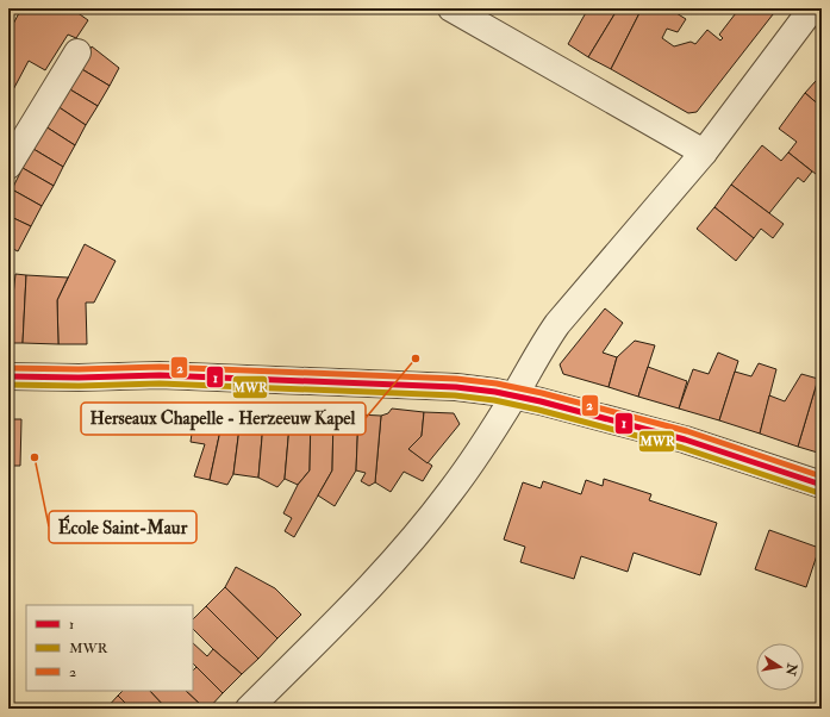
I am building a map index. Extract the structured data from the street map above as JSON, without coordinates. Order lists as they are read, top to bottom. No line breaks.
{"places":["Herseaux Chapelle - Herzeeuw Kapel","École Saint-Maur"],"lines":["transit line 2","transit line 1","transit line MWR"],"legend":["1","MWR","2"],"north":"right"}
